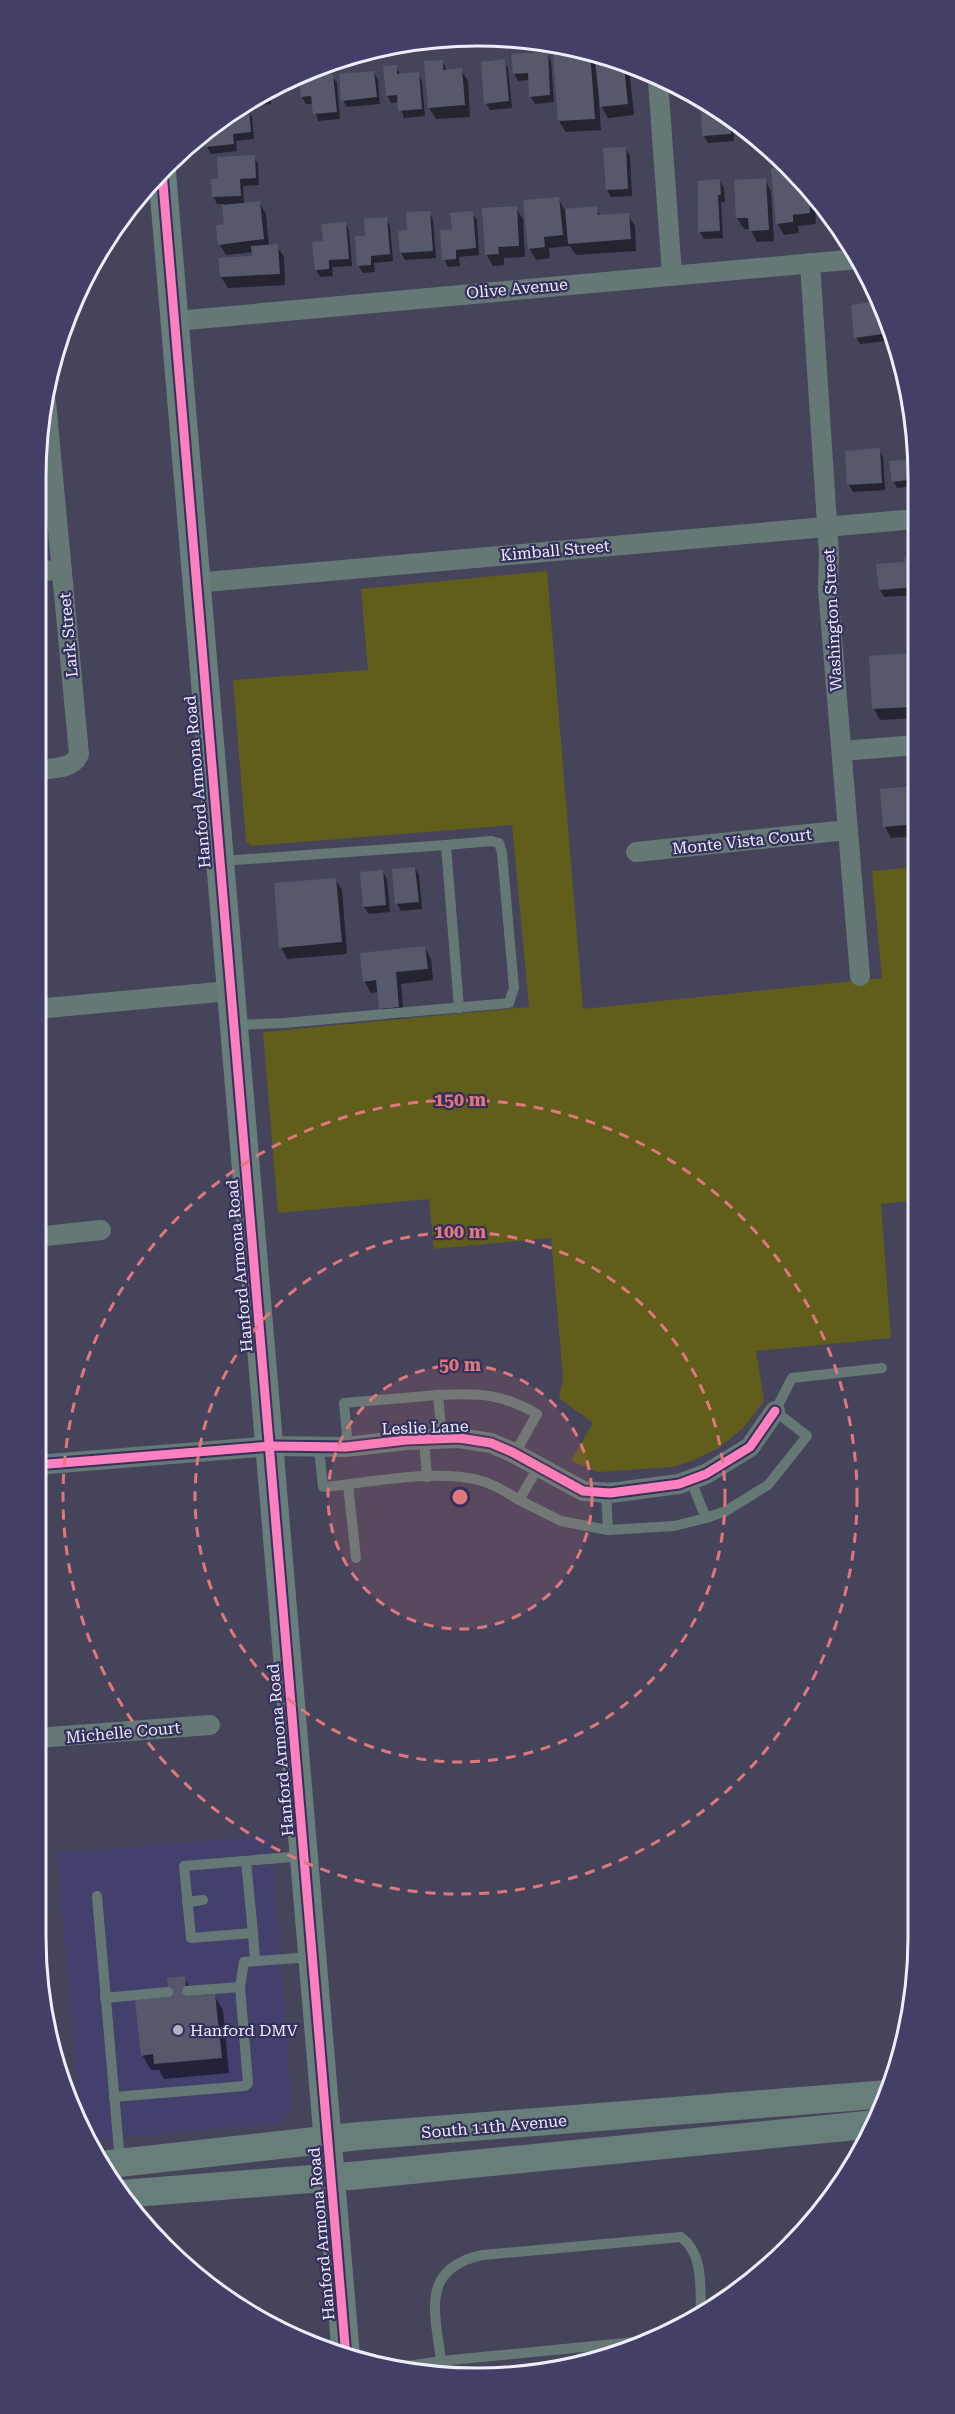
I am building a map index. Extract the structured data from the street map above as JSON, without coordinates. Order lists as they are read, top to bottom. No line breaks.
{"streets":{"main road":["Hanford Armona Road","South 11th Avenue"],"street":["Olive Avenue","Kimball Street","Washington Street","Lark Street","Monte Vista Court","Leslie Lane","Michelle Court"]},"crossings":[["Olive Avenue","Washington Street"],["Olive Avenue","Hanford Armona Road"],["Kimball Street","Washington Street"],["Kimball Street","Hanford Armona Road"],["Washington Street","Monte Vista Court"],["Hanford Armona Road","Leslie Lane"],["Hanford Armona Road","South 11th Avenue"]],"places":["Hanford DMV"],"rings":["150 m","100 m","50 m"]}
